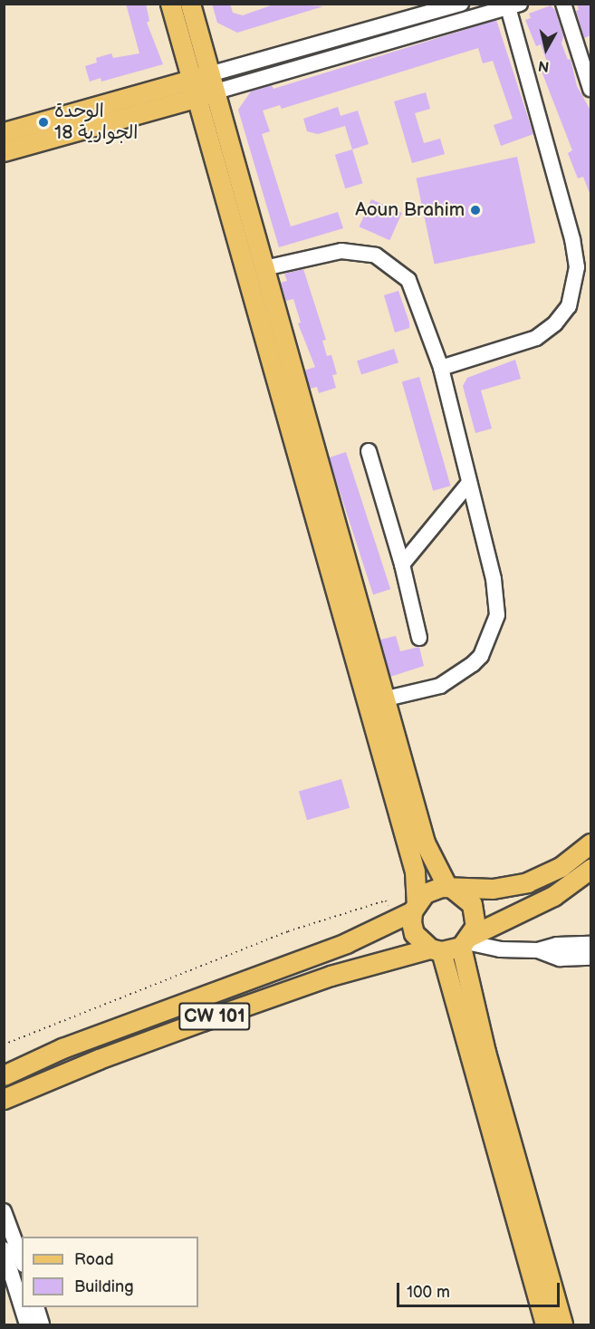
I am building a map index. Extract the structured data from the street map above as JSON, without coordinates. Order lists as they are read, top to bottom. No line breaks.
{"streets":{"main road":["CW 101"]},"places":["الوحدة الجوارية 18","Aoun Brahim"],"legend":["Road","Building"],"scale_bar":"100 m","north":"bottom"}
